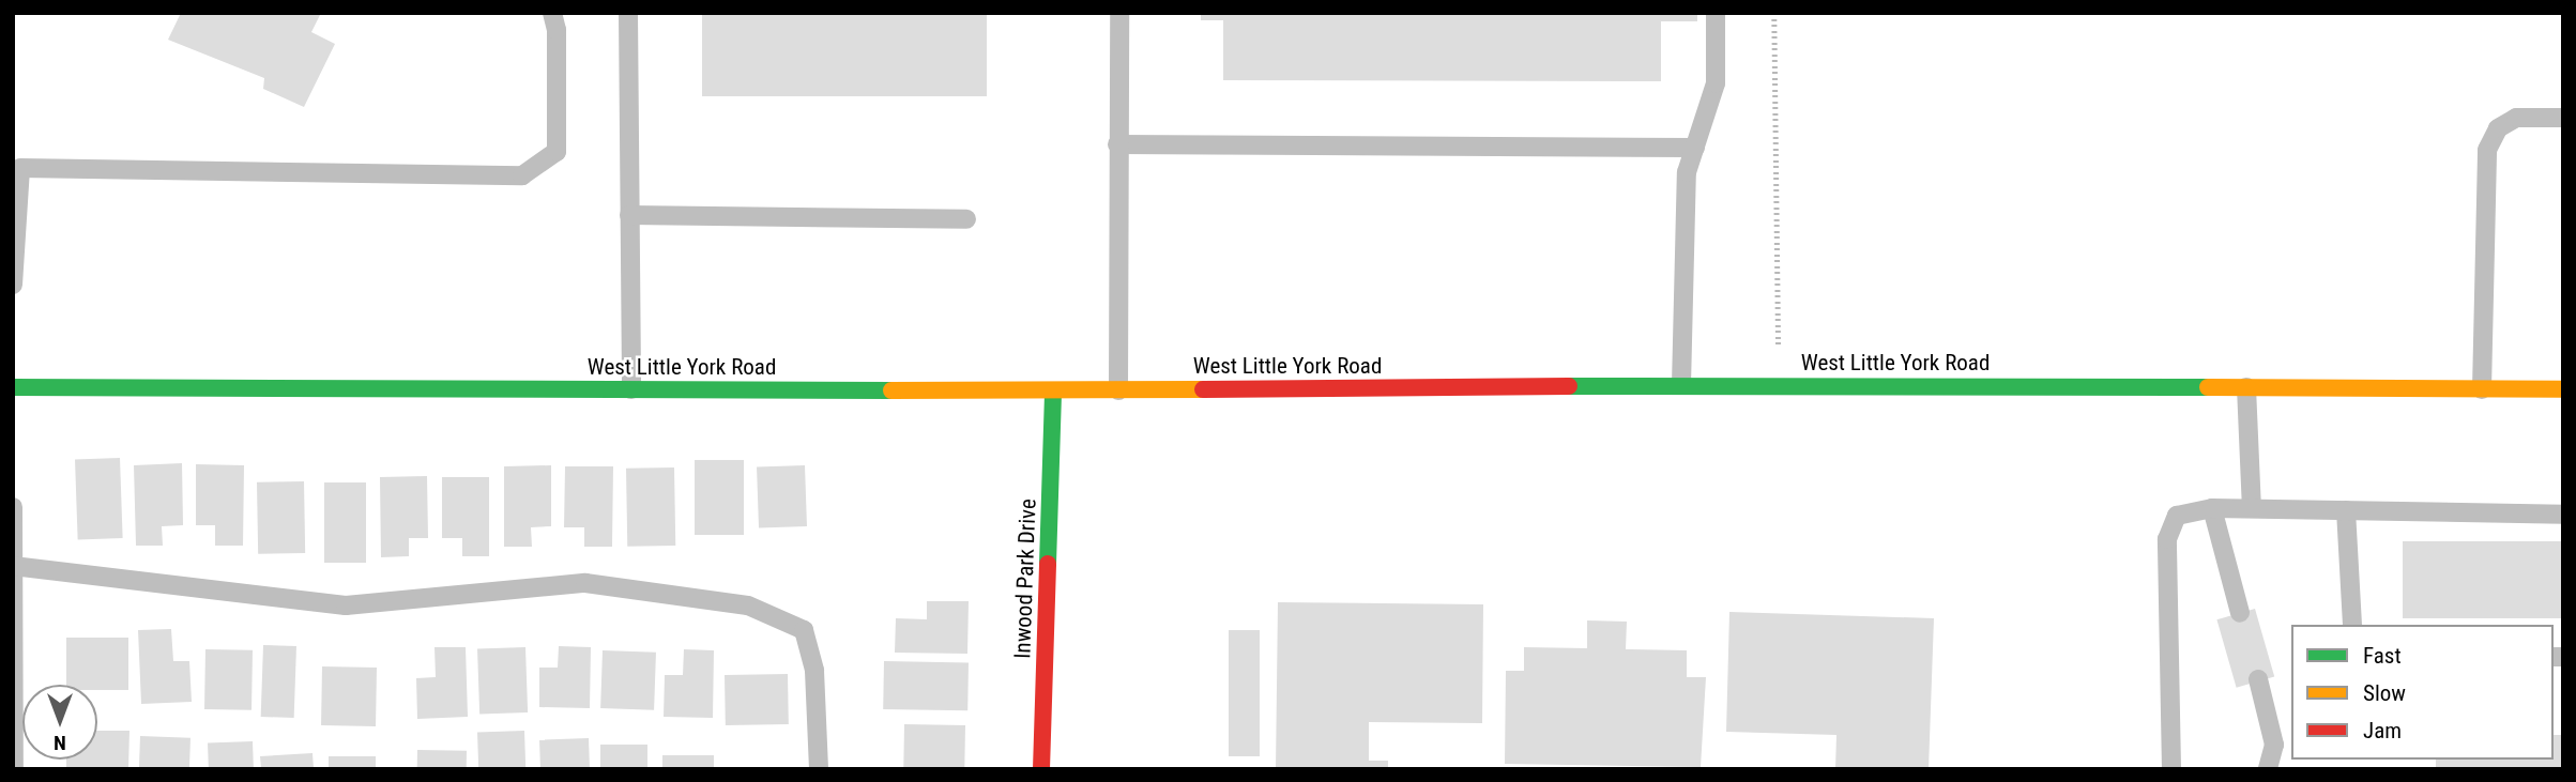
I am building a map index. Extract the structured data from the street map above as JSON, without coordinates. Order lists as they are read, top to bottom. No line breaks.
{"streets":{"street":["West Little York Road","Inwood Park Drive"]},"crossings":[["West Little York Road","Inwood Park Drive"]],"legend":["Fast","Slow","Jam"],"north":"bottom"}
